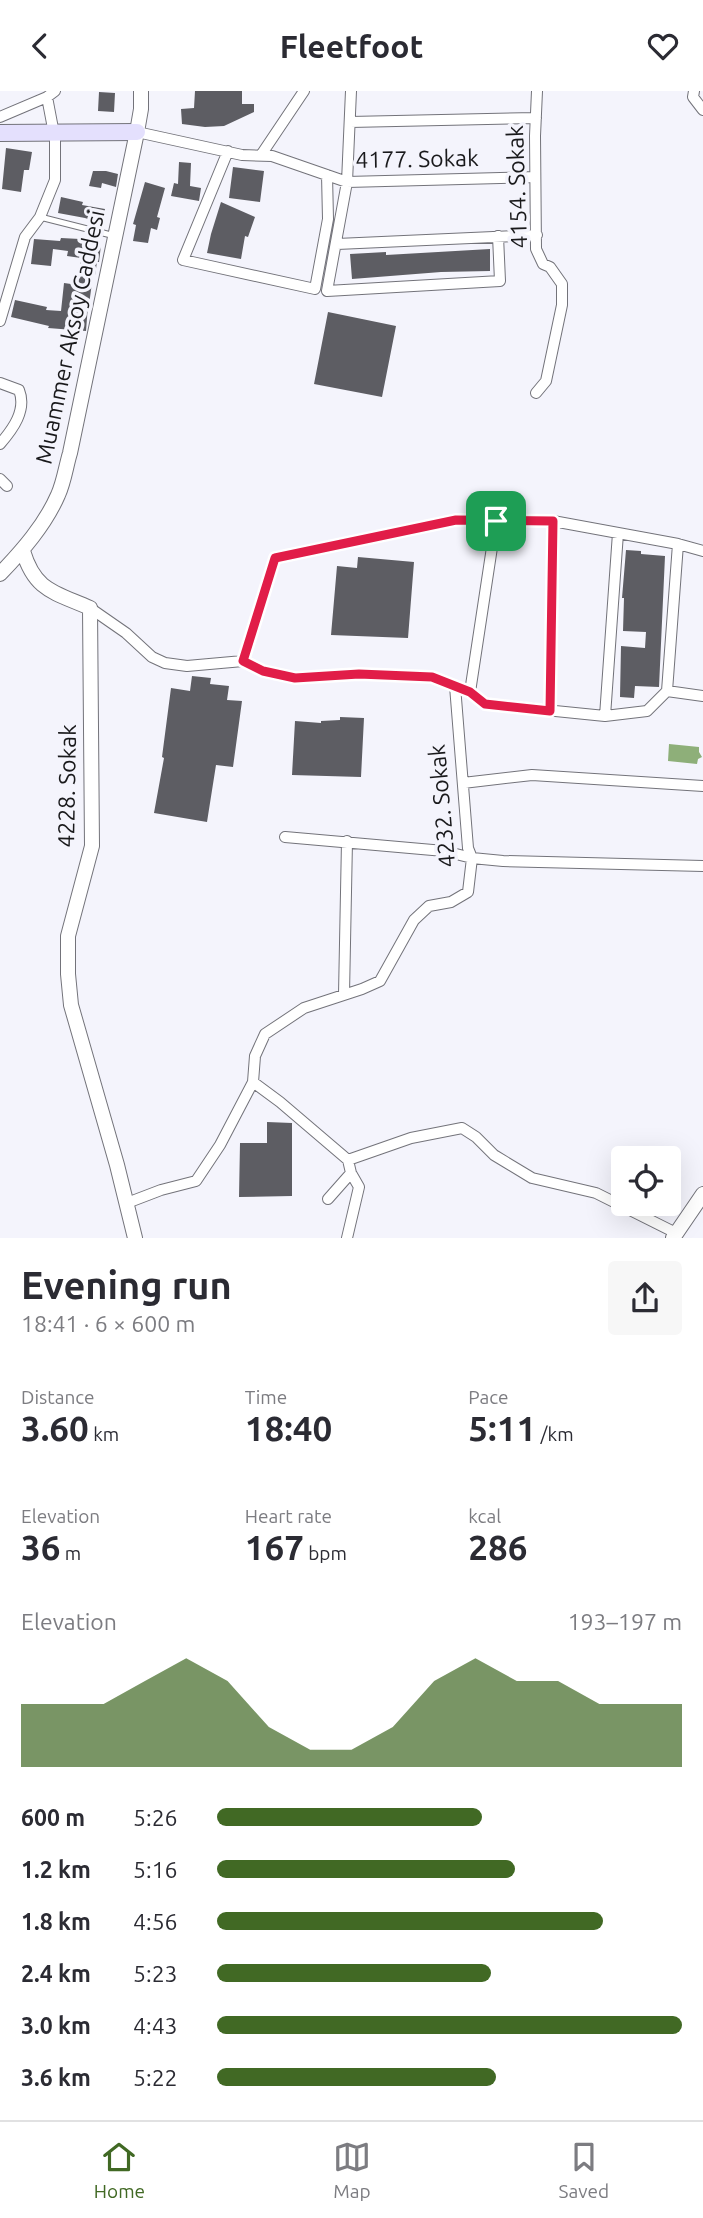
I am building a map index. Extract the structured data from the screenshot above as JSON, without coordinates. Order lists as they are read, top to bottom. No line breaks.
{"streets":{"street":["4177. Sokak","4154. Sokak","Muammer Aksoy Caddesi","4228. Sokak","4232. Sokak"]},"crossings":[["4177. Sokak","4154. Sokak"],["4177. Sokak","Muammer Aksoy Caddesi"],["4228. Sokak","4232. Sokak"]],"page":{"header":"Fleetfoot","heading":["Evening run","18:41 · 6 × 600 m"],"stats":[["Distance","3.60 km"],["Time","18:40"],["Pace","5:11 /km"],["Elevation","36 m"],["Heart rate","167 bpm"],["kcal","286"]],"chart":["Elevation","193–197 m"],"list":[{"name":"600 m","note":"5:26"},{"name":"1.2 km","note":"5:16"},{"name":"1.8 km","note":"4:56"},{"name":"2.4 km","note":"5:23"},{"name":"3.0 km","note":"4:43"},{"name":"3.6 km","note":"5:22"}],"tabs":["Home","Map","Saved"]}}
